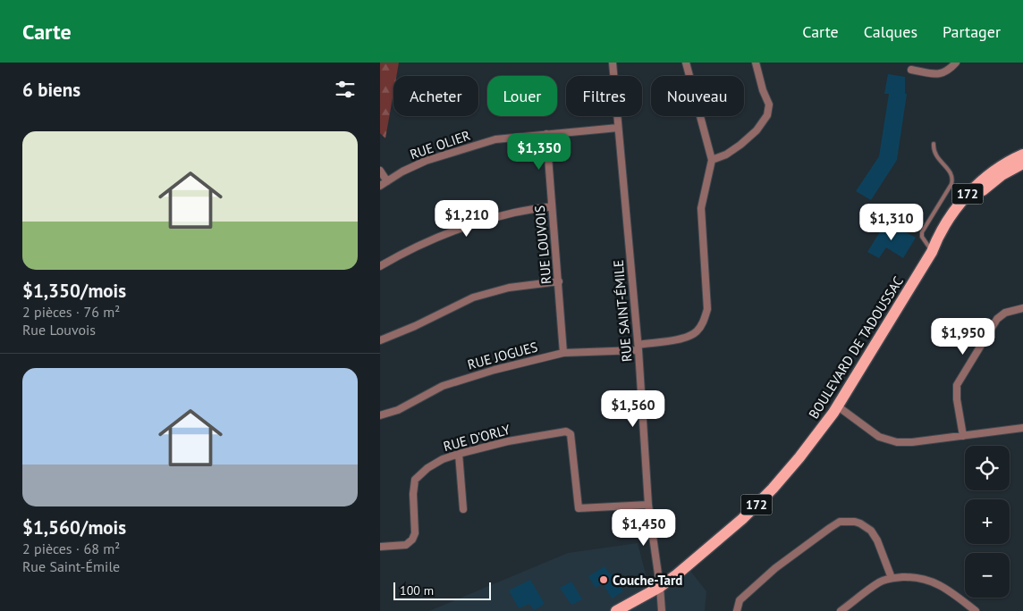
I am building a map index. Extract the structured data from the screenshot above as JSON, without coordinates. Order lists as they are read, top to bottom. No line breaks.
{"streets":{"main road":["172","BOULEVARD DE TADOUSSAC"],"street":["RUE OLIER","RUE LOUVOIS","RUE SAINT-ÉMILE","RUE JOGUES","RUE D'ORLY"]},"crossings":[["RUE OLIER","RUE LOUVOIS"],["RUE OLIER","RUE SAINT-ÉMILE"],["RUE LOUVOIS","RUE JOGUES"],["RUE SAINT-ÉMILE","BOULEVARD DE TADOUSSAC"],["RUE SAINT-ÉMILE","RUE JOGUES"],["RUE SAINT-ÉMILE","RUE D'ORLY"]],"places":["Couche-Tard"],"scale_bar":"100 m","page":{"header":"Carte","nav":["Carte","Calques","Partager"],"heading":"6 biens","chip":["Acheter","Louer","Filtres","Nouveau"],"list":[{"name":"$1,350/mois","note":"2 pièces · 76 m² · Rue Louvois"},{"name":"$1,560/mois","note":"2 pièces · 68 m² · Rue Saint-Émile"}],"price":["$1,350","$1,210","$1,310","$1,950","$1,560","$1,450"],"map_buttons":["+","−"],"scale":"100 m"}}
